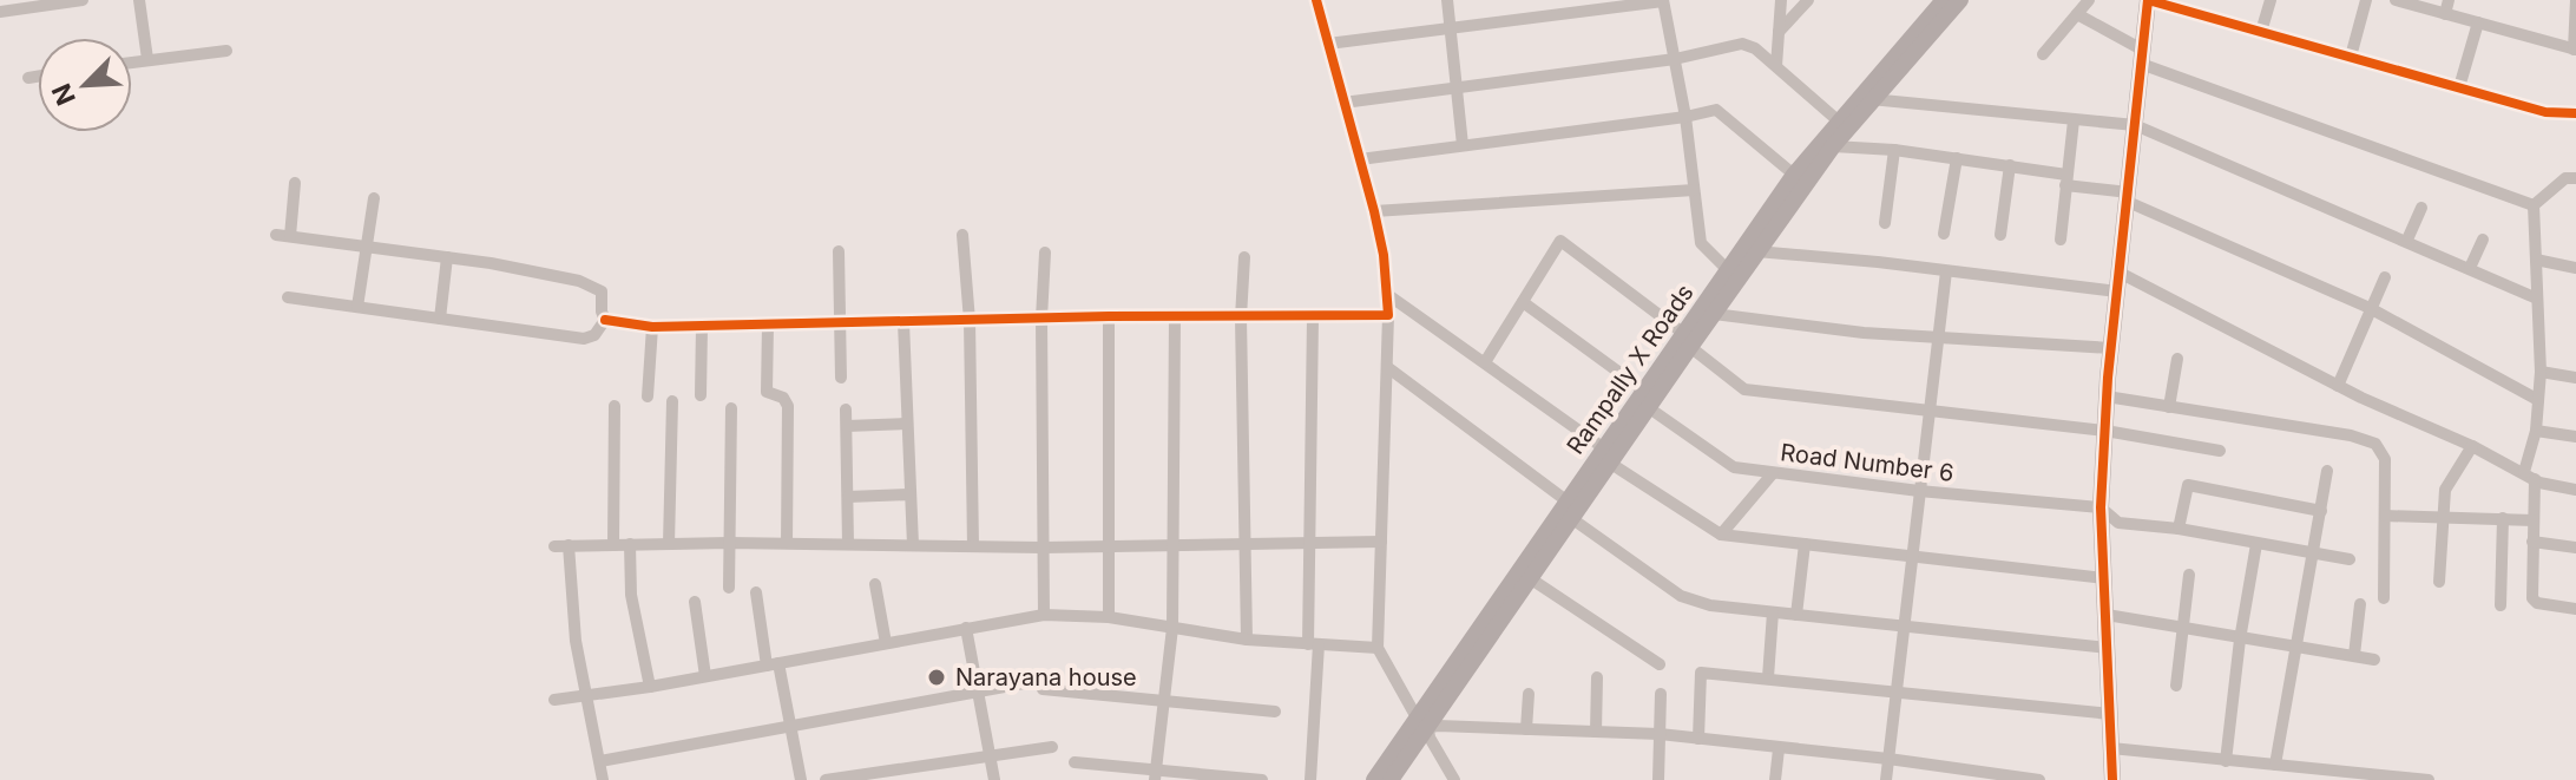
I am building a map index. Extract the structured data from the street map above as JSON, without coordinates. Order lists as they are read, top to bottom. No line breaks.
{"streets":{"main road":["Rampally X Roads"],"street":["Road Number 6"]},"places":["Narayana house"],"north":"bottom left"}
